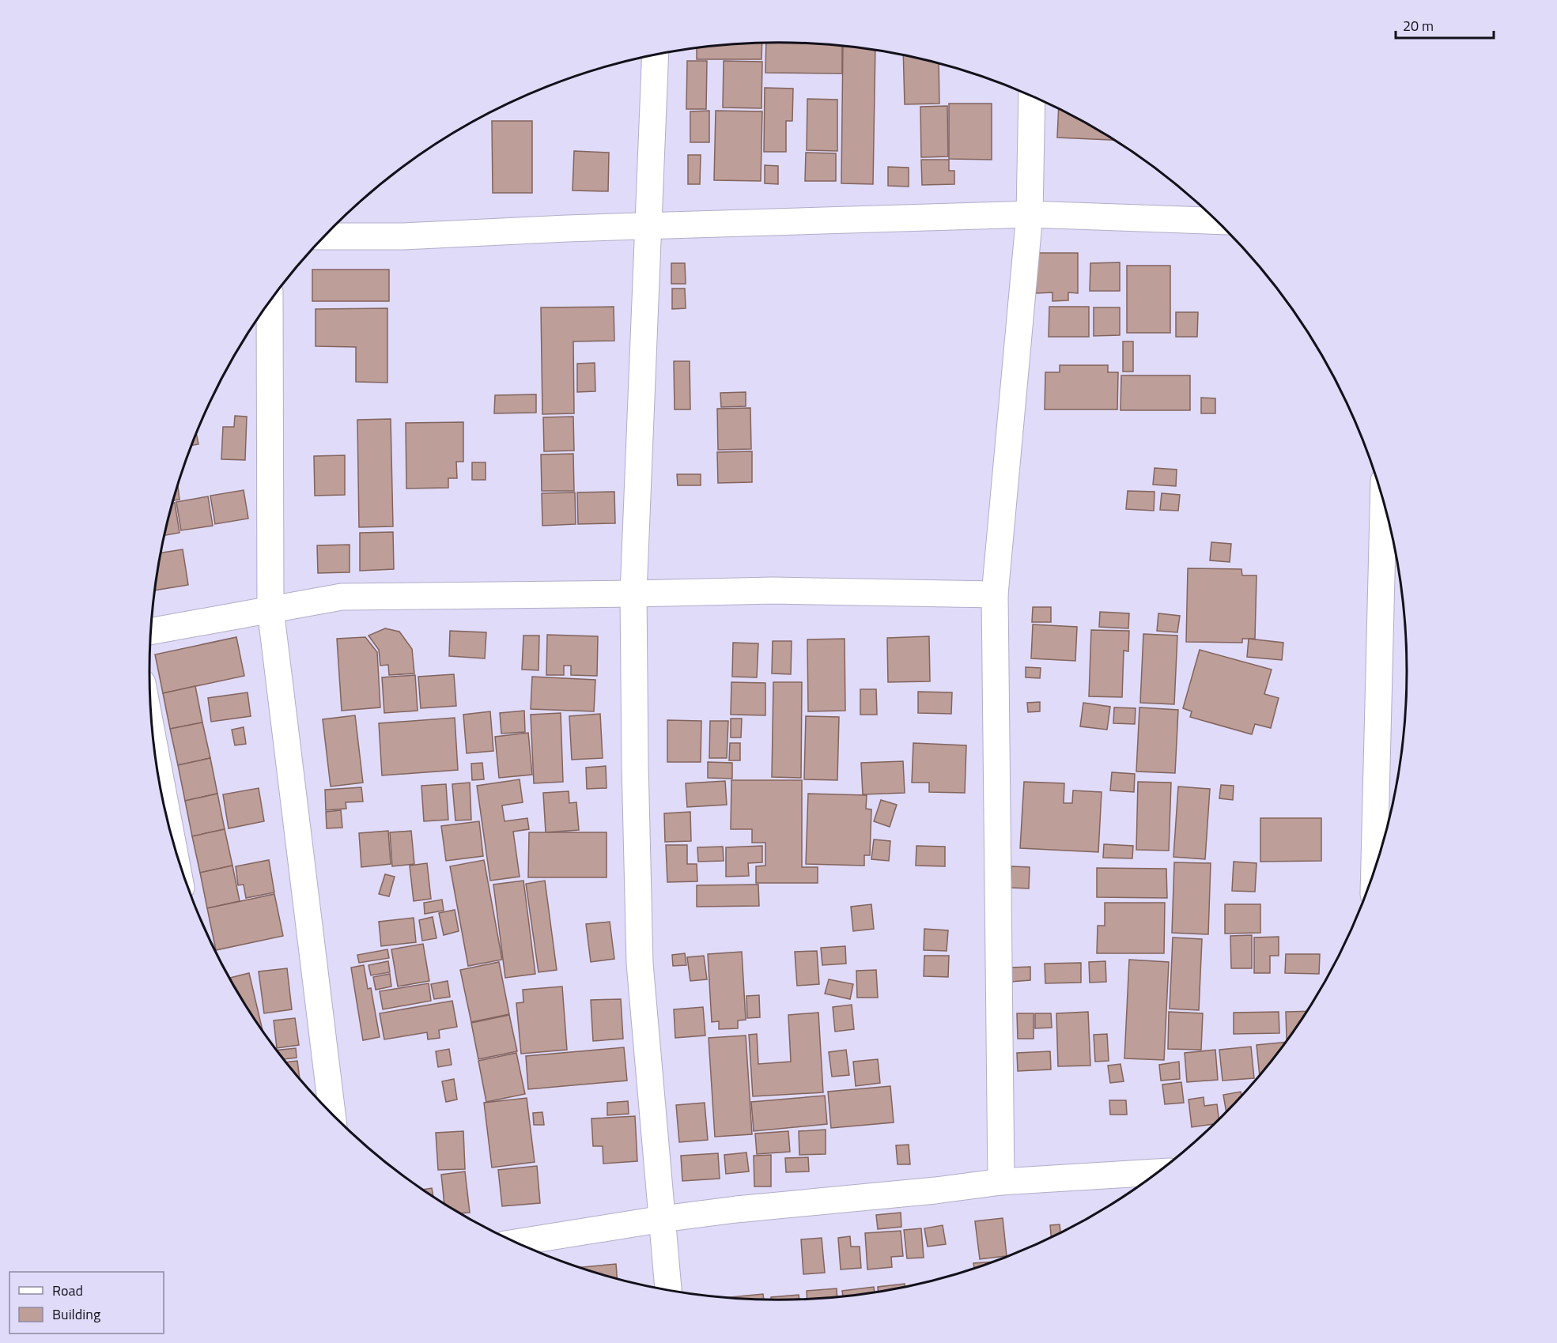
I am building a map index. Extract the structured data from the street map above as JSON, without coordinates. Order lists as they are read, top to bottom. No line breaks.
{"legend":["Road","Building"],"scale_bar":"20 m"}
